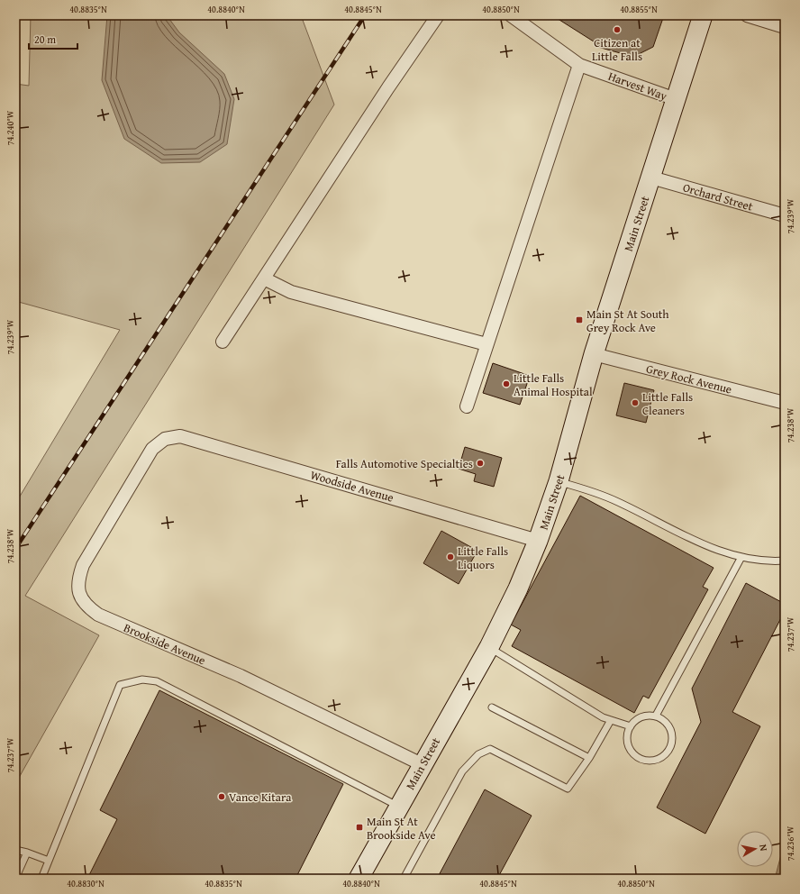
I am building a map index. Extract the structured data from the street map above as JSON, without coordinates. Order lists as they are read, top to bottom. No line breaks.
{"streets":{"main road":["Main Street"],"street":["Harvest Way","Orchard Street","Grey Rock Avenue","Woodside Avenue","Brookside Avenue"]},"crossings":[["Harvest Way","Main Street"],["Orchard Street","Main Street"],["Main Street","Grey Rock Avenue"],["Main Street","Woodside Avenue"],["Main Street","Brookside Avenue"],["Woodside Avenue","Brookside Avenue"]],"places":{"other":["Citizen at Little Falls","Little Falls Animal Hospital","Little Falls Cleaners","Falls Automotive Specialties","Little Falls Liquors","Vance Kitara"],"transit":["Main St At South Grey Rock Ave","Main St At Brookside Ave"]},"scale_bar":"20 m","north":"right","coordinates":["40.8835°N","40.8840°N","40.8845°N","40.8850°N","40.8855°N","74.240°W","74.239°W","74.238°W","74.237°W","74.236°W","40.8830°N"]}
